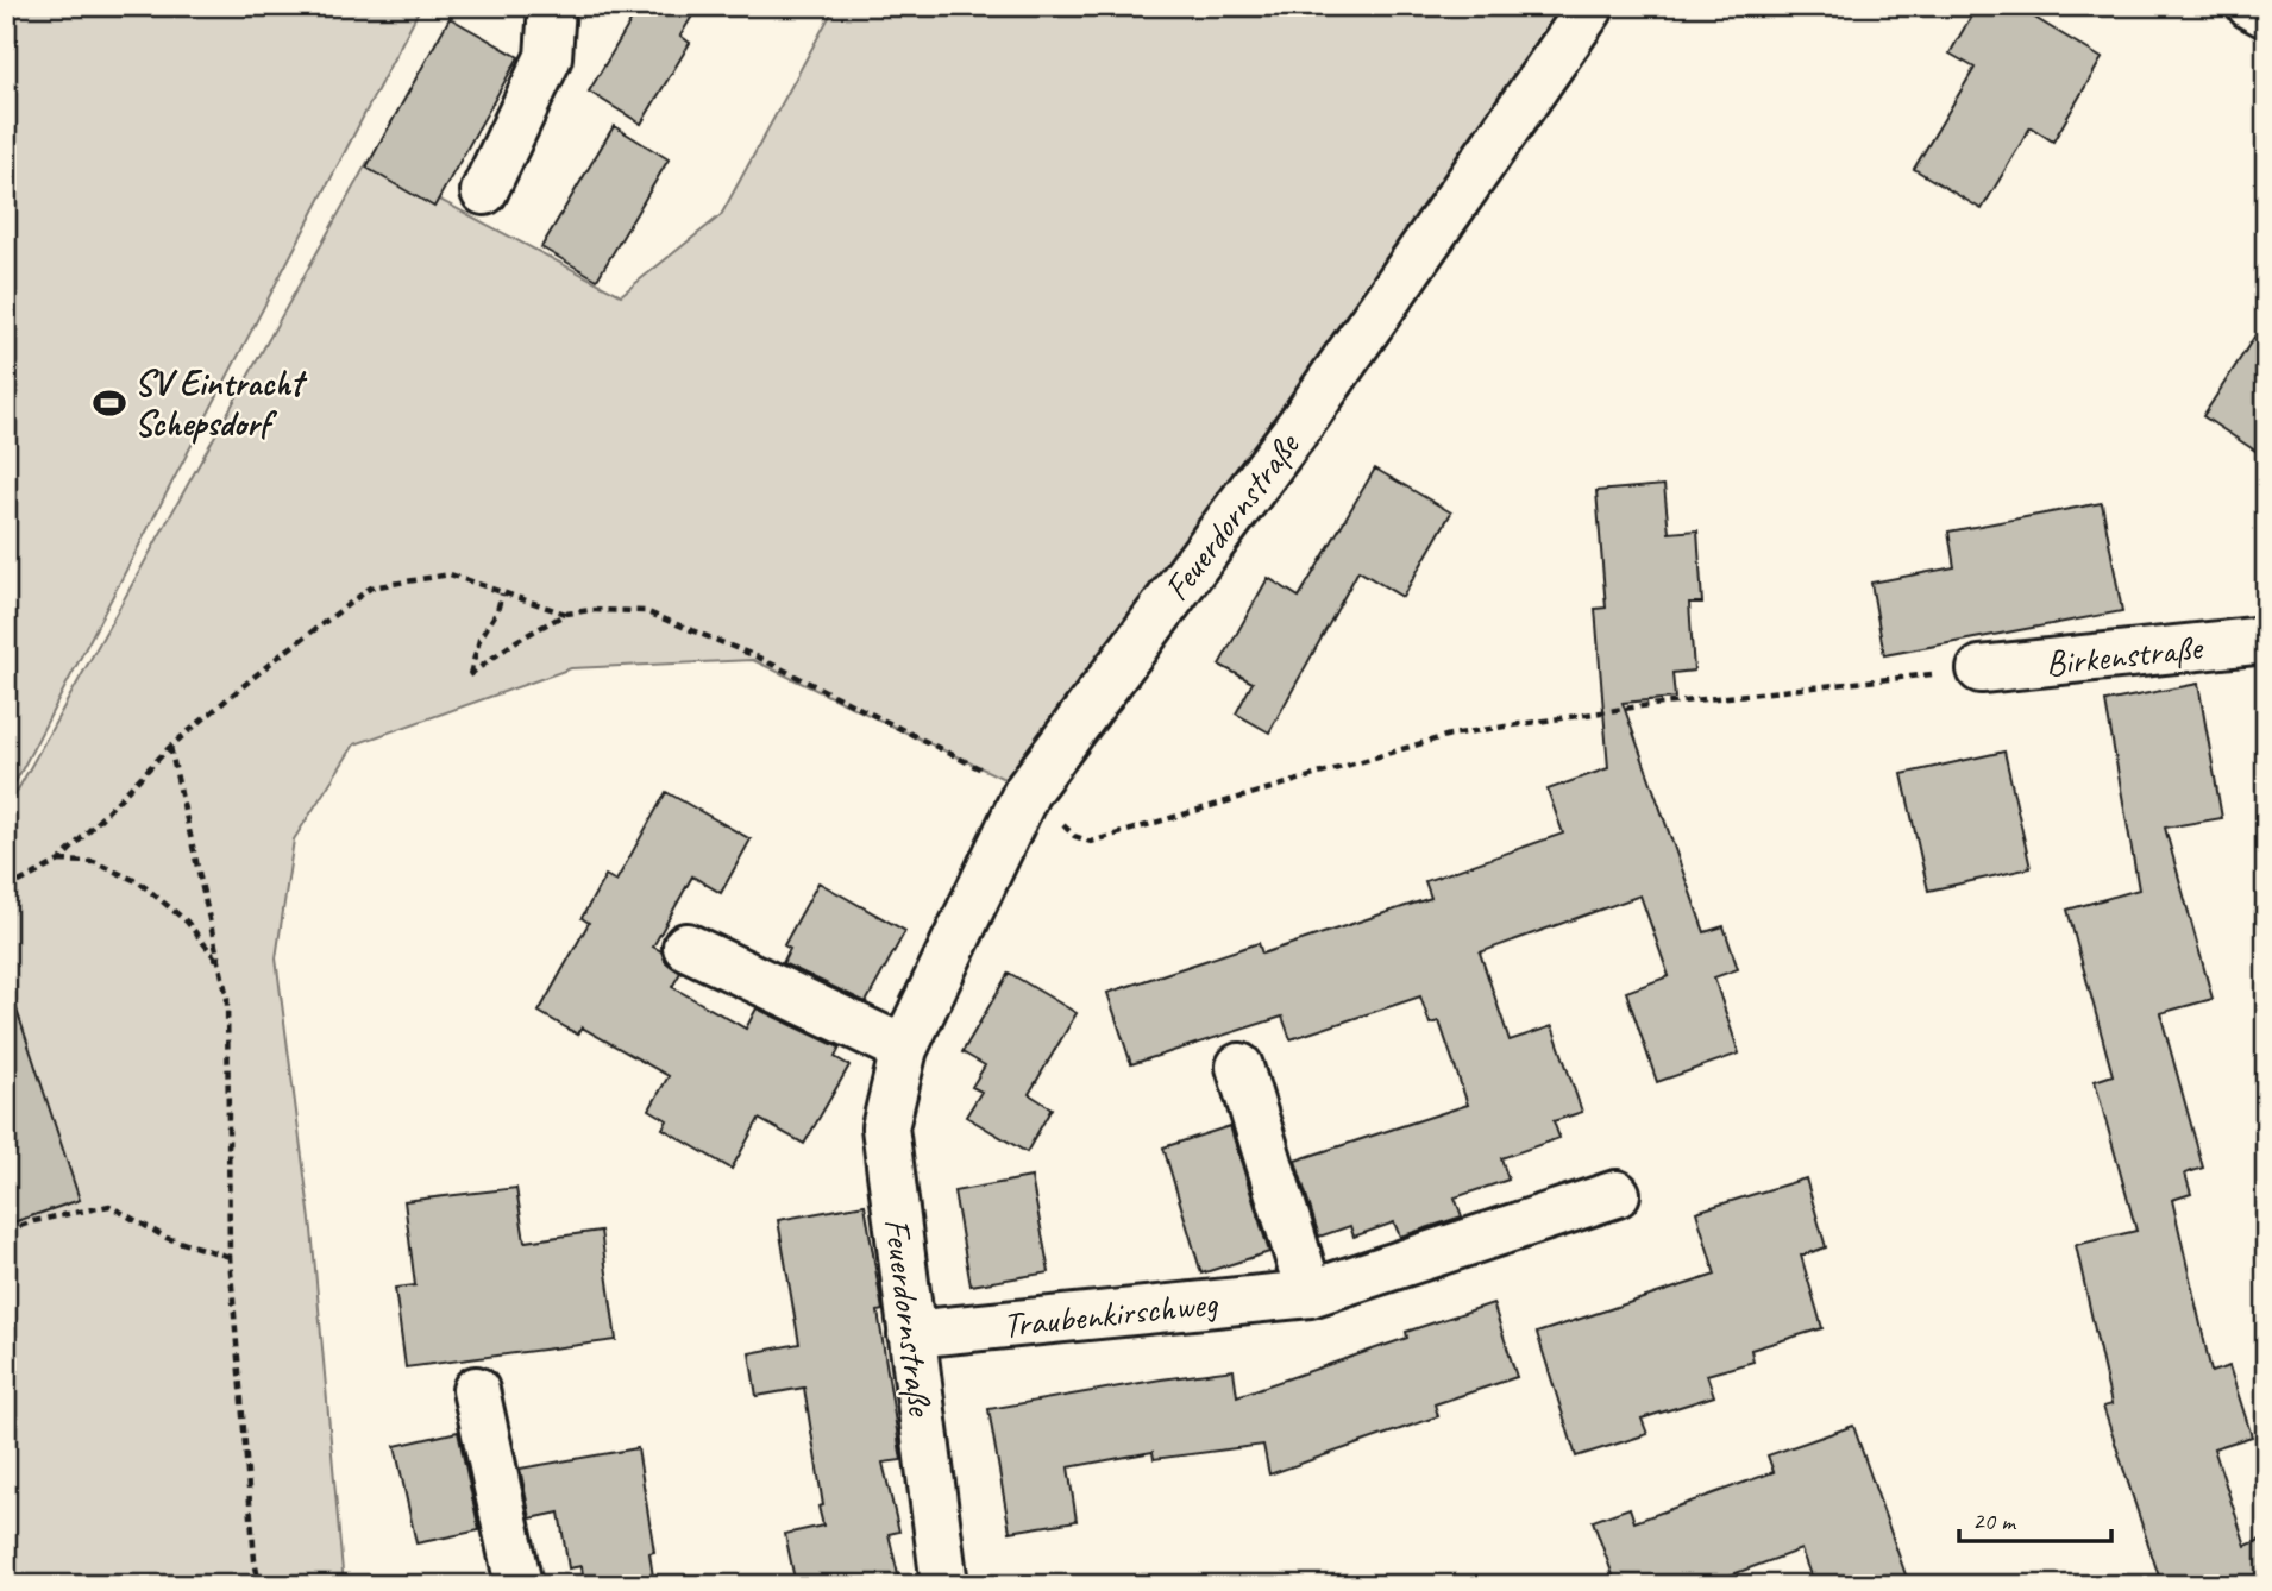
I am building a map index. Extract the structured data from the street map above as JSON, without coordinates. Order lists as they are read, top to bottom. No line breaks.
{"streets":{"street":["Feuerdornstraße","Birkenstraße","Traubenkirschweg"]},"crossings":[["Feuerdornstraße","Traubenkirschweg"]],"places":{"sports":["SV Eintracht Schepsdorf"]},"scale_bar":"20 m"}
